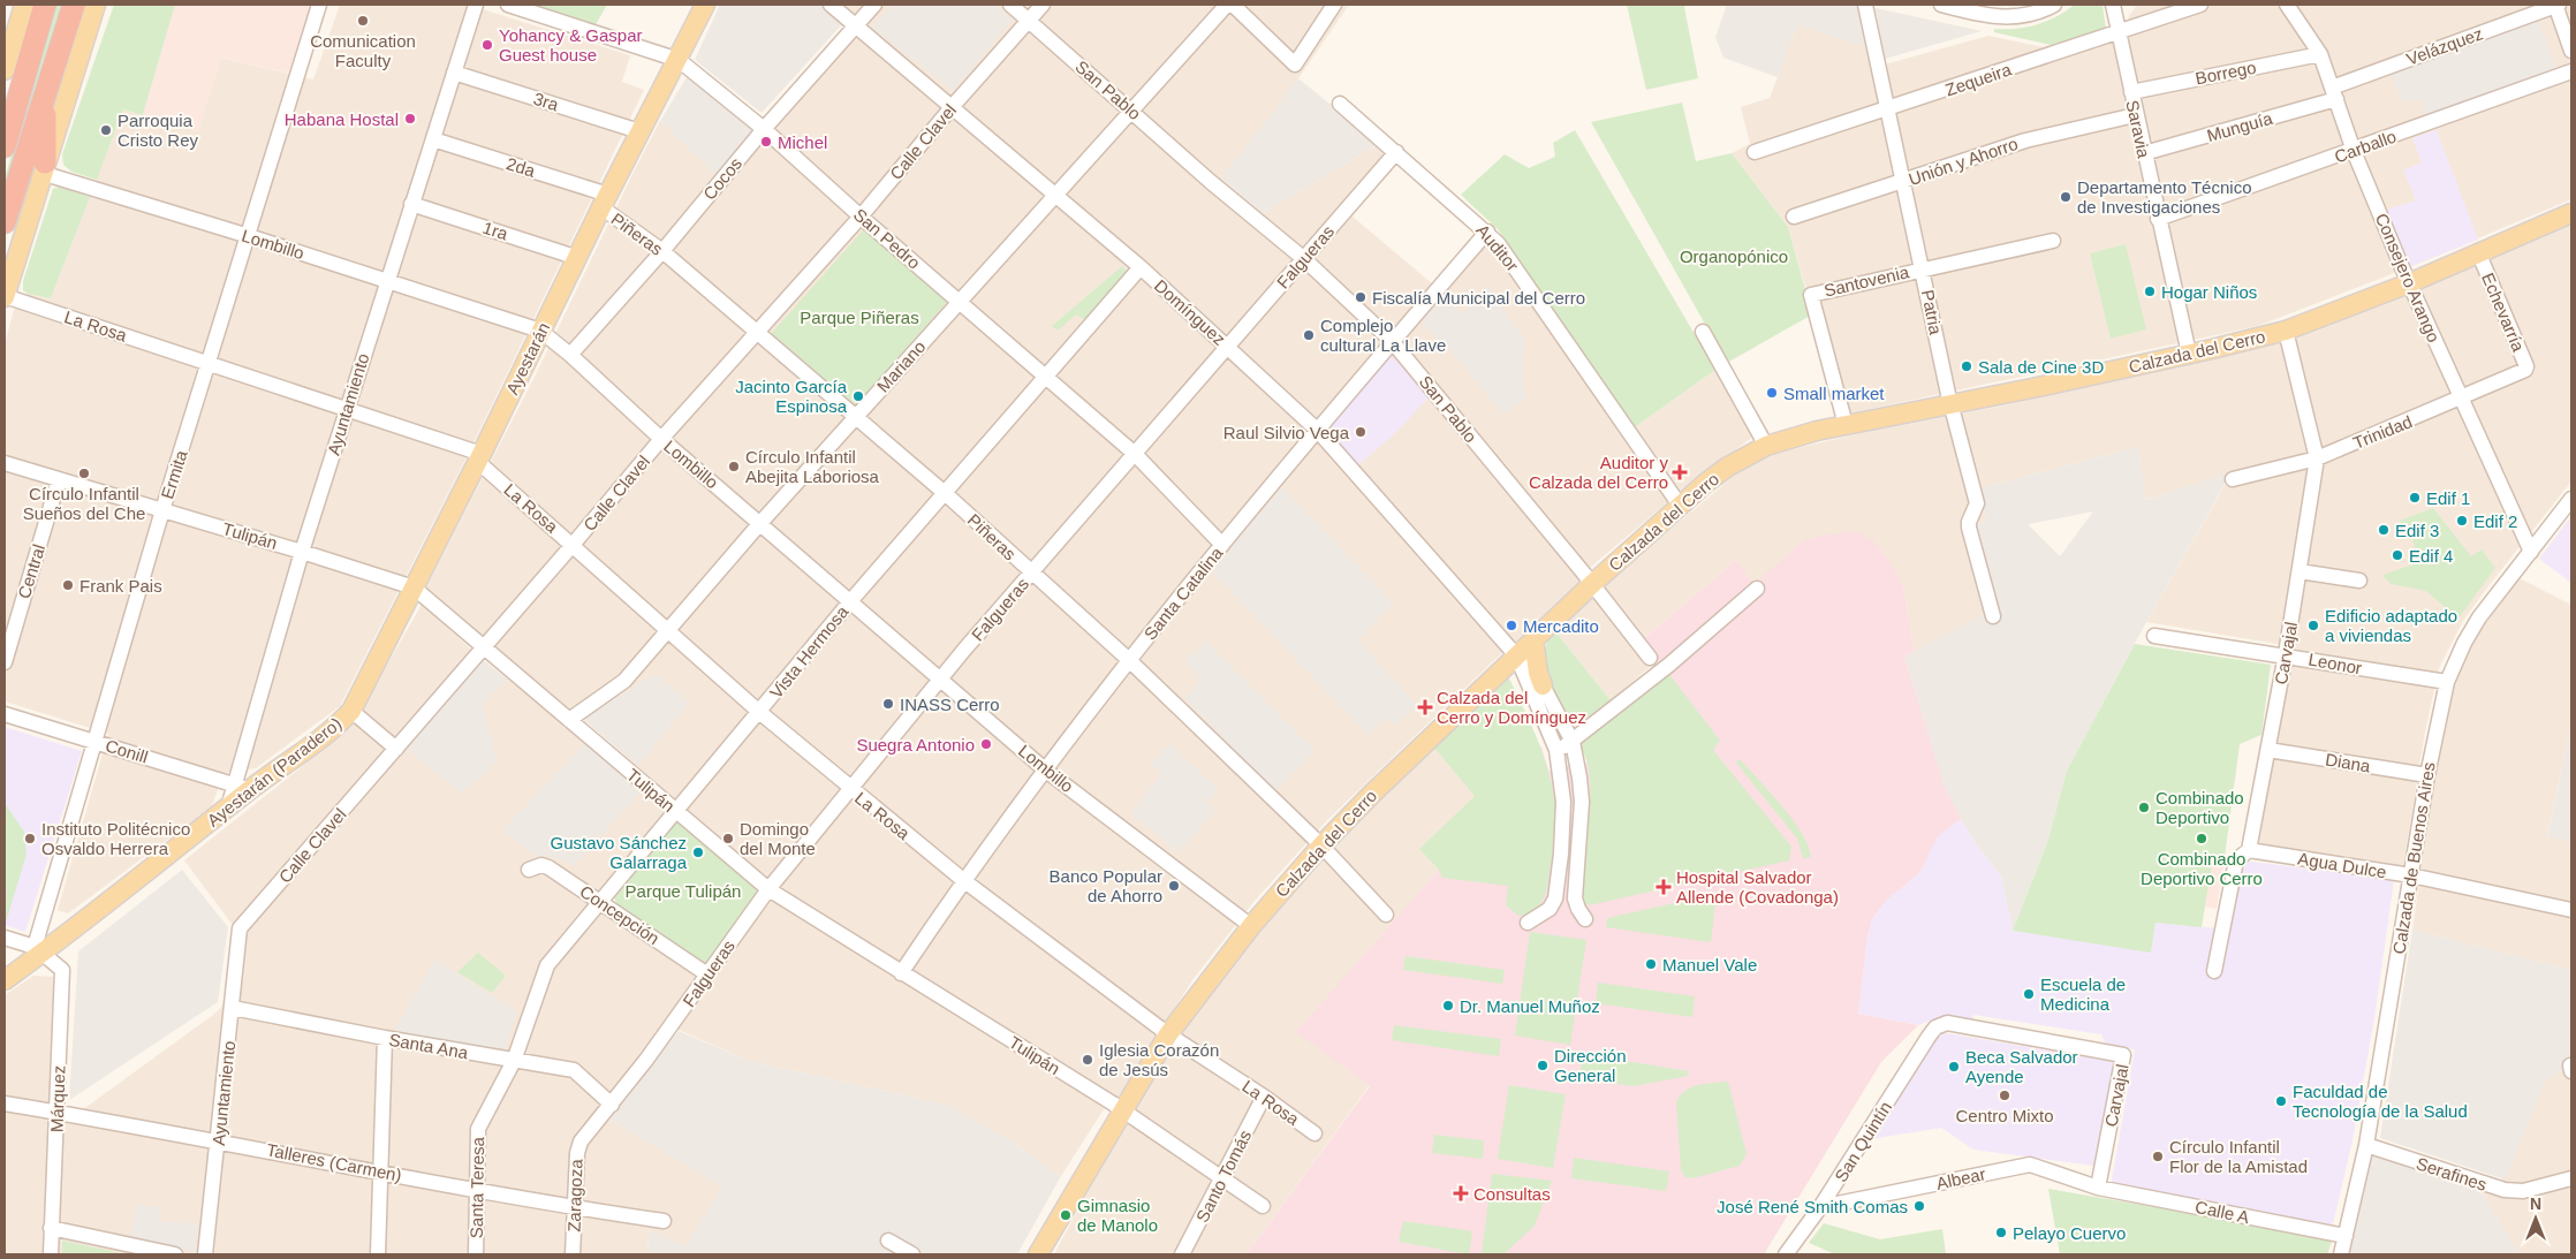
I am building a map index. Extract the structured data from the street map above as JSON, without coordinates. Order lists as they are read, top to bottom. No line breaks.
{"streets":{"main road":["Calzada del Cerro","Ayestarán","Ayestarán (Paradero)"],"street":["Velázquez","Borrego","Zequeira","San Pablo","3ra","Munguía","Saravia","Calle Clavel","Carballo","Unión y Ahorro","2da","Cocos","1ra","Piñeras","San Pedro","Lombillo","Auditor","Falgueras","Consejero Arango","Santovenia","Domínguez","Patria","Echevarría","La Rosa","Mariano","Ayuntamiento","Trinidad","Ermita","Tulipán","Central","Santa Catalina","Vista Hermosa","Carvajal","Leonor","Conill","Diana","Calzada de Buenos Aires","Agua Dulce","Concepción","Santa Ana","Márquez","San Quintín","Talleres (Carmen)","Serafines","Santo Tomás","Albear","Santa Teresa","Zaragoza","Calle A"]},"crossings":[["Velázquez","Munguía"],["Velázquez","Consejero Arango"],["Borrego","Saravia"],["Borrego","Consejero Arango"],["Zequeira","Saravia"],["Zequeira","Patria"],["San Pablo","Calle Clavel"],["San Pablo","Falgueras"],["San Pablo","Calzada del Cerro"],["San Pablo","Mariano"],["San Pablo","Santa Catalina"],["3ra","Ayestarán"],["3ra","Ayuntamiento"],["Munguía","Saravia"],["Munguía","Consejero Arango"],["Saravia","Carballo"],["Saravia","Unión y Ahorro"],["Saravia","Calzada del Cerro"],["Calle Clavel","Piñeras"],["Calle Clavel","San Pedro"],["Calle Clavel","Lombillo"],["Calle Clavel","Domínguez"],["Calle Clavel","La Rosa"],["Calle Clavel","Ayuntamiento"],["Calle Clavel","Tulipán"],["Carballo","Consejero Arango"],["Unión y Ahorro","Patria"],["2da","Piñeras"],["2da","Ayestarán"],["2da","Ayuntamiento"],["Cocos","Piñeras"],["Cocos","San Pedro"],["Cocos","Lombillo"],["Cocos","Domínguez"],["1ra","Ayestarán"],["1ra","Ayuntamiento"],["Piñeras","Falgueras"],["Piñeras","Calzada del Cerro"],["Piñeras","Ayestarán"],["Piñeras","Mariano"],["Piñeras","Santa Catalina"],["Piñeras","Vista Hermosa"],["San Pedro","Falgueras"],["San Pedro","Ayestarán"],["San Pedro","Mariano"],["San Pedro","Santa Catalina"],["San Pedro","Vista Hermosa"],["Lombillo","Falgueras"],["Lombillo","Calzada del Cerro"],["Lombillo","Ayestarán"],["Lombillo","Mariano"],["Lombillo","Ayuntamiento"],["Lombillo","Ermita"],["Lombillo","Santa Catalina"],["Lombillo","Vista Hermosa"],["Auditor","Falgueras"],["Auditor","Calzada del Cerro"],["Auditor","Santa Catalina"],["Falgueras","Domínguez"],["Falgueras","La Rosa"],["Falgueras","Tulipán"],["Falgueras","Concepción"],["Falgueras","Zaragoza"],["Consejero Arango","Calzada del Cerro"],["Consejero Arango","Trinidad"],["Consejero Arango","Calzada de Buenos Aires"],["Santovenia","Patria"],["Santovenia","Calzada del Cerro"],["Domínguez","Calzada del Cerro"],["Domínguez","Mariano"],["Domínguez","Santa Catalina"],["Domínguez","Vista Hermosa"],["Patria","Calzada del Cerro"],["Echevarría","Calzada del Cerro"],["Echevarría","Trinidad"],["La Rosa","Calzada del Cerro"],["La Rosa","Ayestarán"],["La Rosa","Mariano"],["La Rosa","Ayuntamiento"],["La Rosa","Ermita"],["La Rosa","Santa Catalina"],["La Rosa","Vista Hermosa"],["La Rosa","Santo Tomás"],["Calzada del Cerro","Tulipán"],["Calzada del Cerro","Carvajal"],["Ayestarán","Tulipán"],["Ayestarán","Ayestarán (Paradero)"],["Mariano","Tulipán"],["Ayuntamiento","Tulipán"],["Ayuntamiento","Conill"],["Ayuntamiento","Ayestarán (Paradero)"],["Ayuntamiento","Santa Ana"],["Ayuntamiento","Talleres (Carmen)"],["Trinidad","Carvajal"],["Ermita","Tulipán"],["Ermita","Conill"],["Ermita","Ayestarán (Paradero)"],["Ermita","Márquez"],["Tulipán","Central"],["Tulipán","Santa Catalina"],["Tulipán","Vista Hermosa"],["Tulipán","Santo Tomás"],["Vista Hermosa","Concepción"],["Vista Hermosa","Santa Ana"],["Vista Hermosa","Santa Teresa"],["Carvajal","Leonor"],["Carvajal","Diana"],["Carvajal","Agua Dulce"],["Carvajal","San Quintín"],["Carvajal","Albear"],["Carvajal","Calle A"],["Leonor","Calzada de Buenos Aires"],["Conill","Ayestarán (Paradero)"],["Diana","Calzada de Buenos Aires"],["Ayestarán (Paradero)","Márquez"],["Calzada de Buenos Aires","Agua Dulce"],["Calzada de Buenos Aires","Serafines"],["Calzada de Buenos Aires","Calle A"],["Santa Ana","Santa Teresa"],["Santa Ana","Zaragoza"],["Márquez","Talleres (Carmen)"],["San Quintín","Albear"],["Talleres (Carmen)","Santa Teresa"],["Talleres (Carmen)","Zaragoza"],["Albear","Calle A"]],"parks":["Organopónico","Parque Piñeras","Parque Tulipán"],"places":{"other":["Comunication Faculty","Yohancy & Gaspar Guest house","Habana Hostal","Parroquia Cristo Rey","Michel","Departamento Técnico de Investigaciones","Hogar Niños","Fiscalía Municipal del Cerro","Complejo cultural La Llave","Sala de Cine 3D","Small market","Jacinto García Espinosa","Raul Silvio Vega","Círculo Infantil Abejita Laboriosa","Círculo Infantil Sueños del Che","Edif 1","Edif 2","Edif 3","Edif 4","Frank Pais","Mercadito","Edificio adaptado a viviendas","INASS Cerro","Suegra Antonio","Combinado Deportivo","Instituto Politécnico Osvaldo Herrera","Domingo del Monte","Combinado Deportivo Cerro","Gustavo Sánchez Galarraga","Banco Popular de Ahorro","Manuel Vale","Escuela de Medicina","Dr. Manuel Muñoz","Iglesia Corazón de Jesús","Dirección General","Beca Salvador Ayende","Centro Mixto","Faculdad de Tecnología de la Salud","Círculo Infantil Flor de la Amistad","José René Smith Comas","Gimnasio de Manolo","Pelayo Cuervo"],"health":["Auditor y Calzada del Cerro","Calzada del Cerro y Domínguez","Hospital Salvador Allende (Covadonga)","Consultas"]},"north":"top"}
